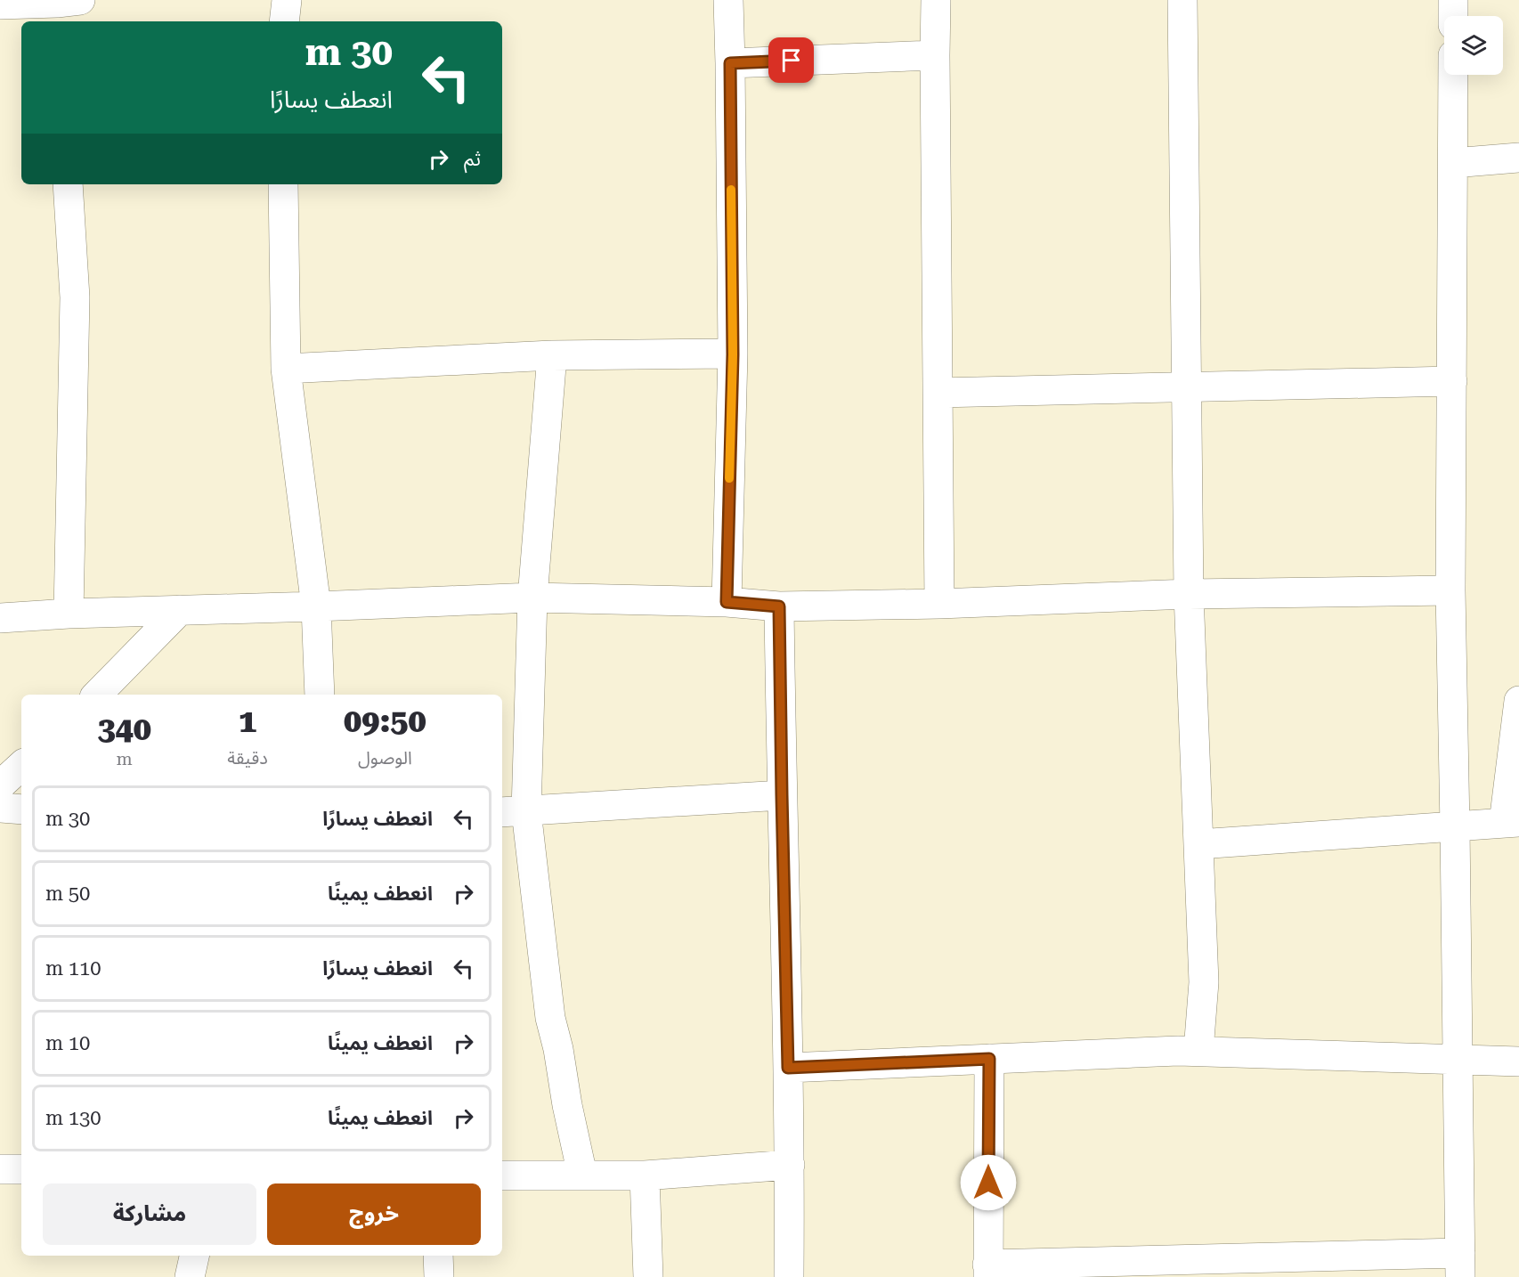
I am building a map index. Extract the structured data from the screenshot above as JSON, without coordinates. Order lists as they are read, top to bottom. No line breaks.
{"page":{"turn":["30 m","انعطف يسارًا"],"then":"ثم","eta":["09:50","الوصول","1","دقيقة","340","m"],"list":[{"name":"انعطف يسارًا","value":"30 m"},{"name":"انعطف يمينًا","value":"50 m"},{"name":"انعطف يسارًا","value":"110 m"},{"name":"انعطف يمينًا","value":"10 m"},{"name":"انعطف يمينًا","value":"130 m"}],"buttons":["خروج","مشاركة"]}}
